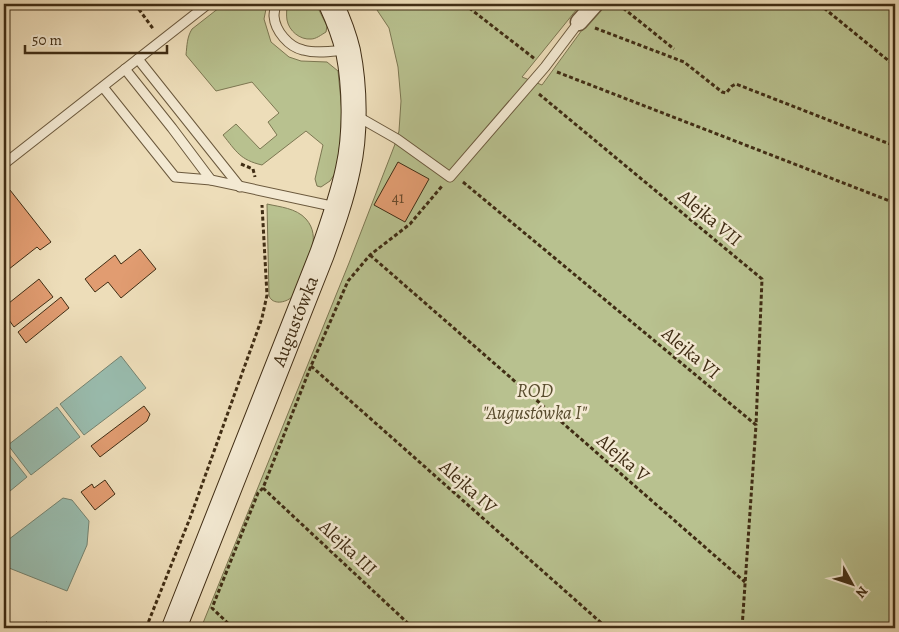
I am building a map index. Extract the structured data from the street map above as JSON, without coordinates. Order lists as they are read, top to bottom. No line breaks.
{"streets":{"street":["Augustówka"],"path":["Alejka VII","Alejka VI","Alejka V","Alejka IV","Alejka III"]},"crossings":[["Alejka VII","Alejka VI"]],"parks":["ROD \"Augustówka I\""],"house_numbers":["41"],"scale_bar":"50 m","north":"bottom right"}
